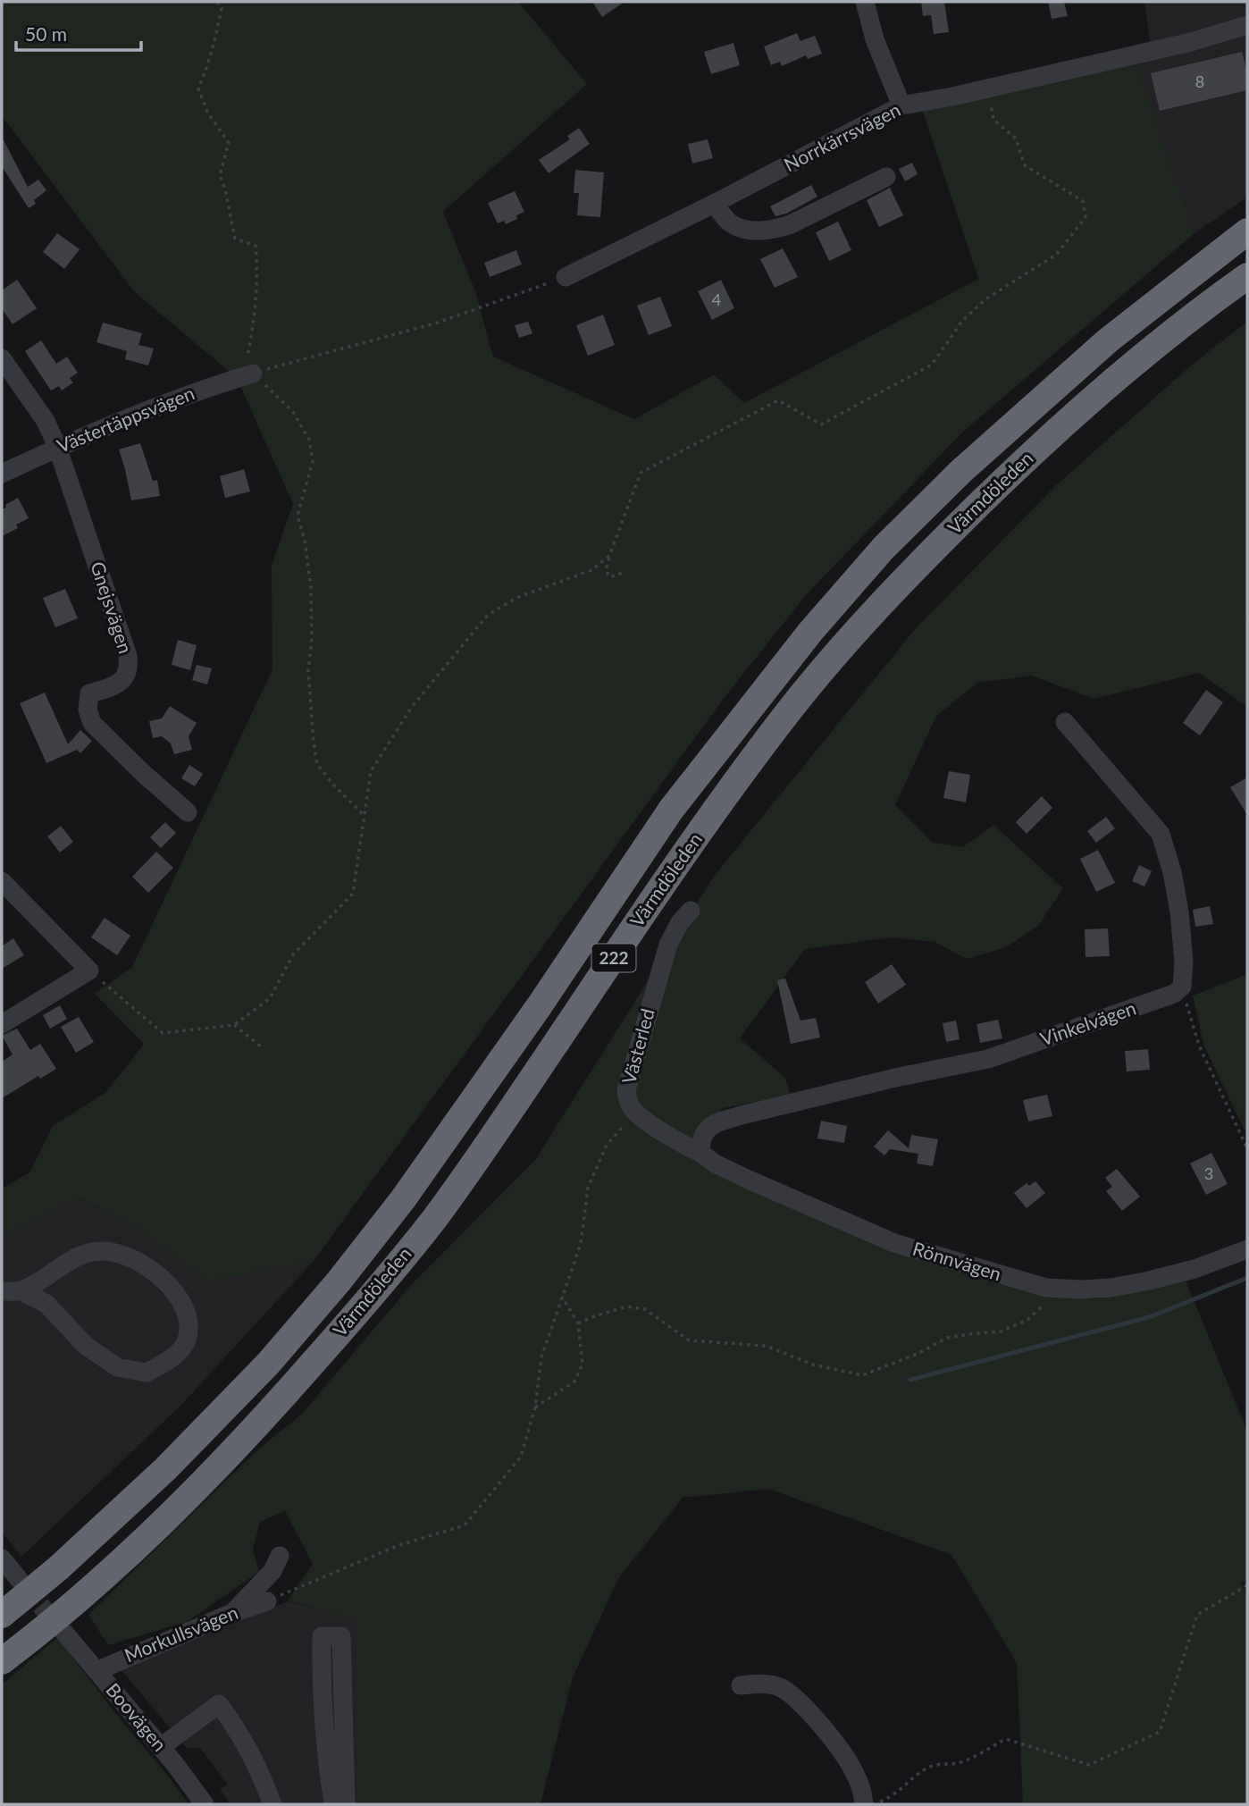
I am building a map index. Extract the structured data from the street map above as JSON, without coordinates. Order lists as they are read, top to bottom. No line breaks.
{"streets":{"highway":["Värmdöleden","222"],"street":["Norrkärrsvägen","Västertäppsvägen","Gnejsvägen","Vinkelvägen","Västerled","Rönnvägen","Morkullsvägen","Boovägen"]},"crossings":[["Västertäppsvägen","Gnejsvägen"],["Vinkelvägen","Västerled"],["Vinkelvägen","Rönnvägen"],["Västerled","Rönnvägen"],["Morkullsvägen","Boovägen"]],"house_numbers":["8","4","3"],"scale_bar":"50 m"}
